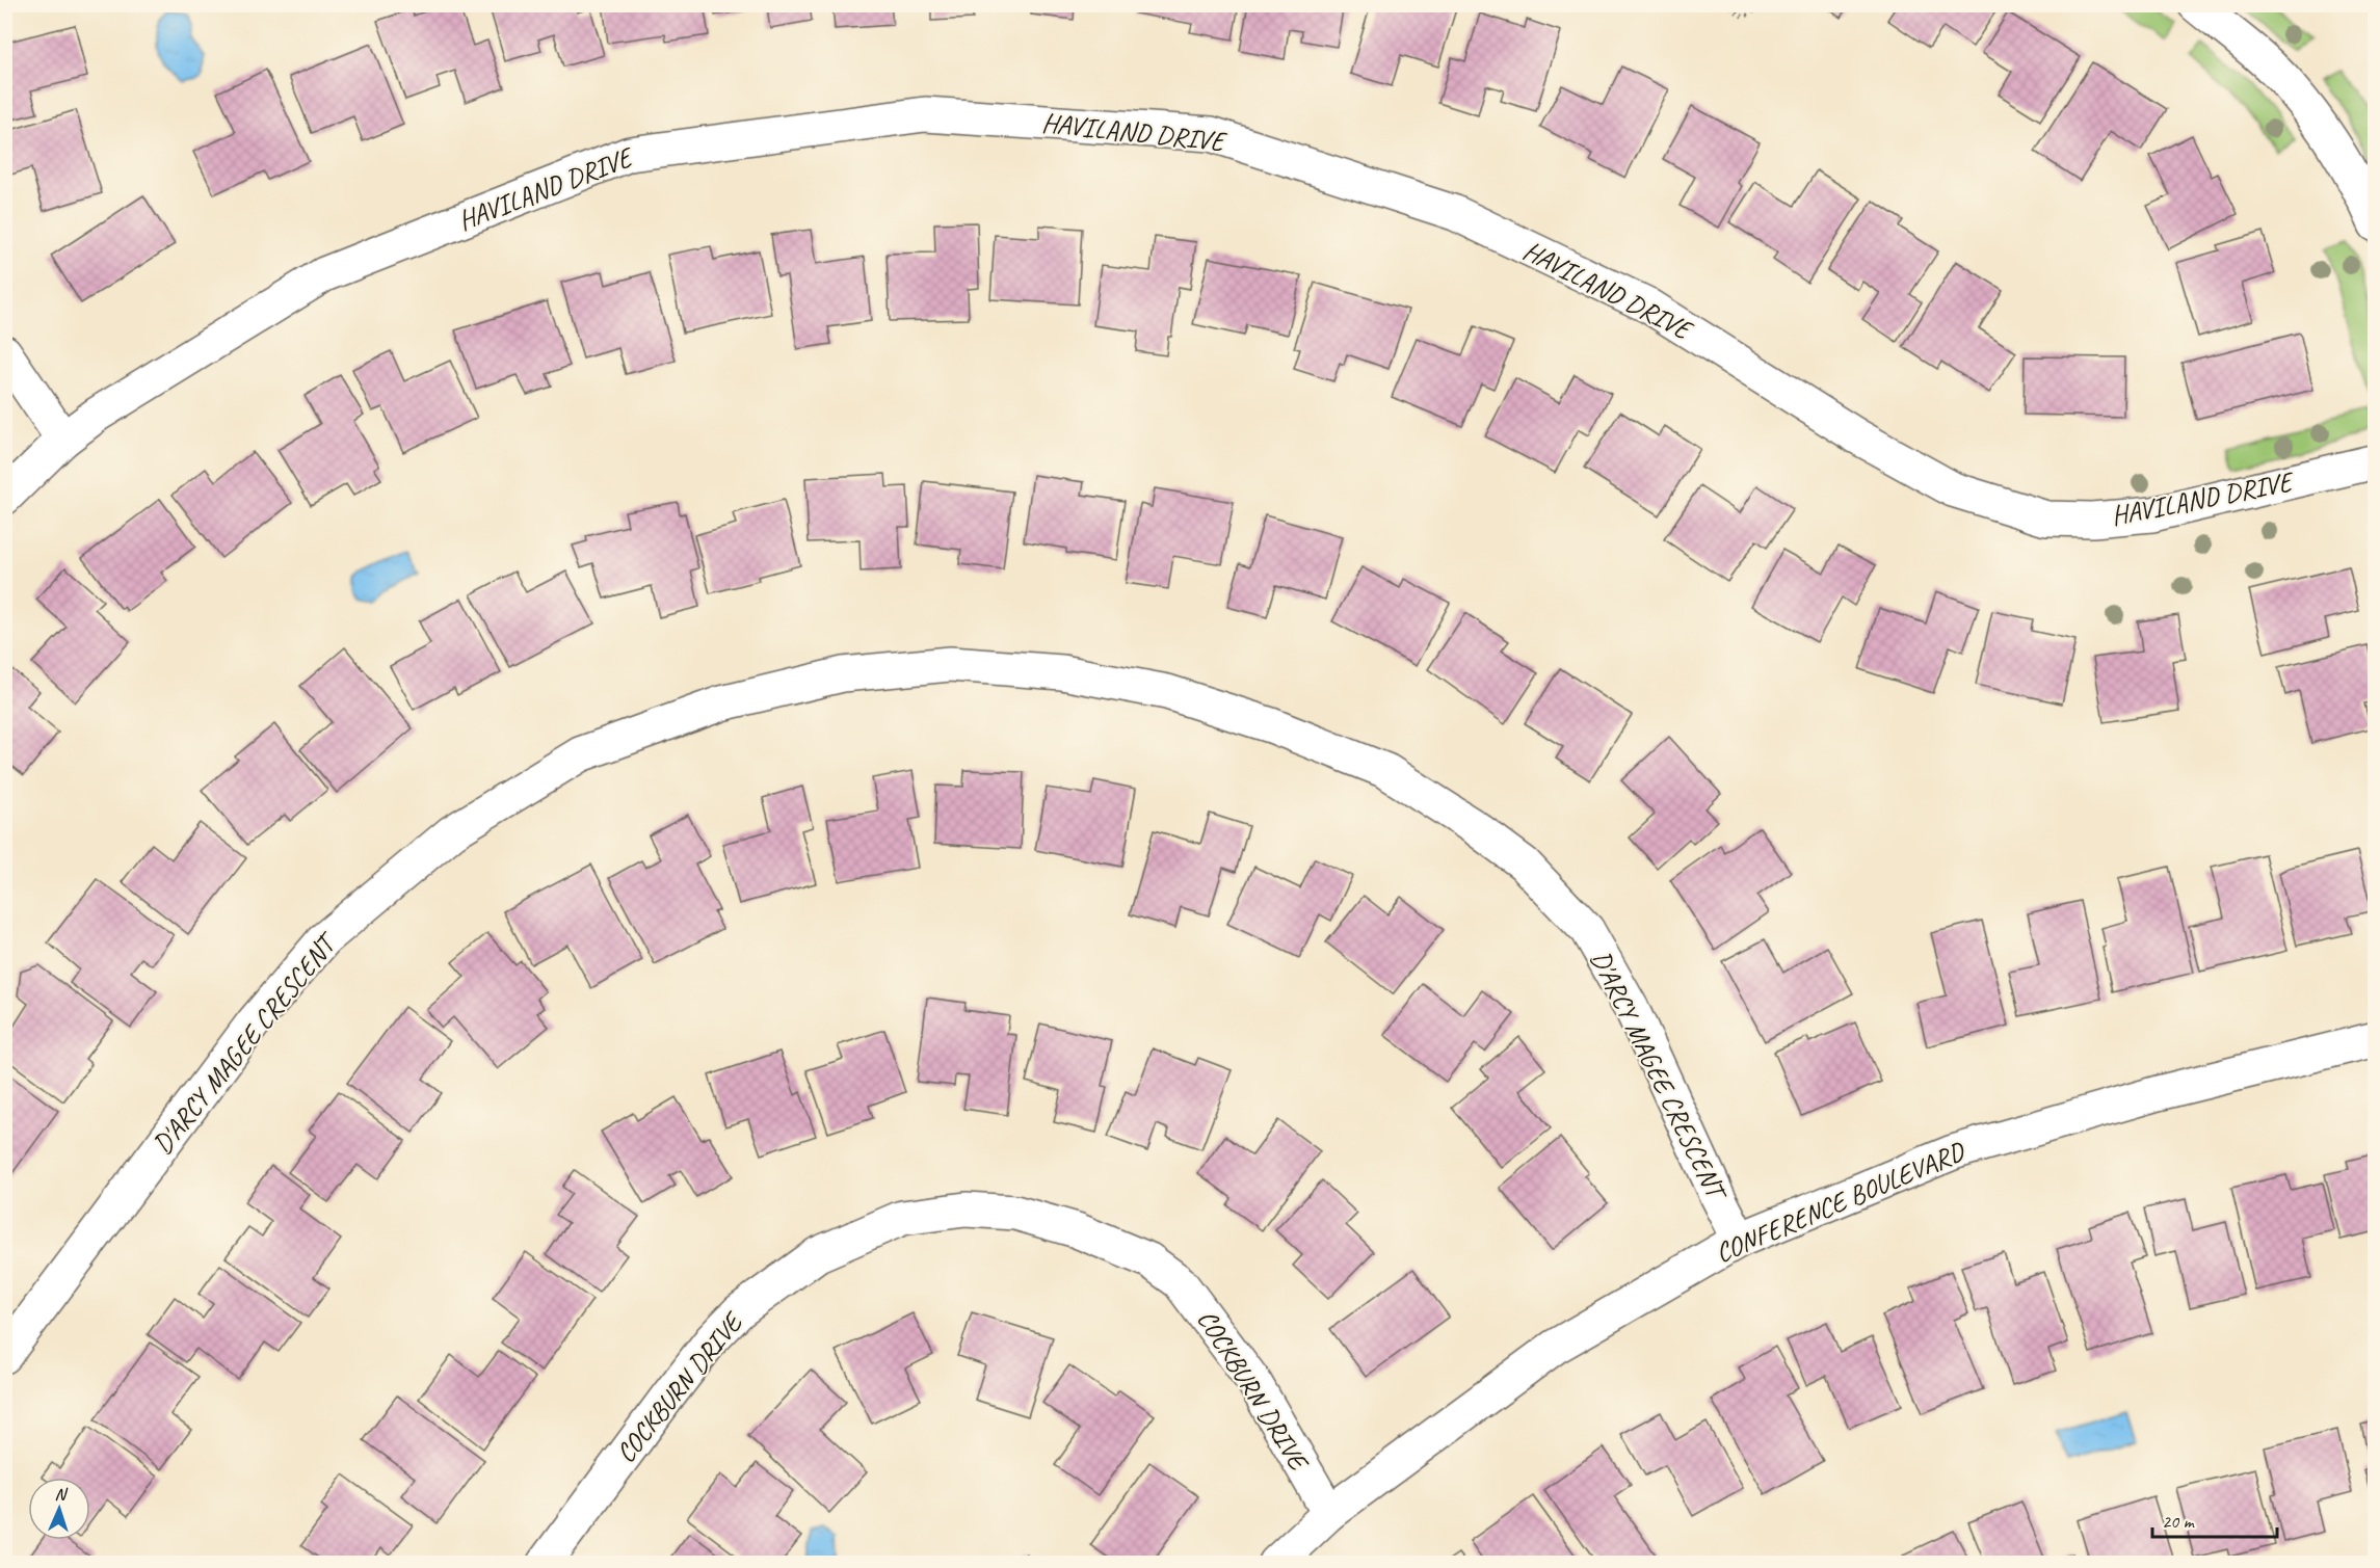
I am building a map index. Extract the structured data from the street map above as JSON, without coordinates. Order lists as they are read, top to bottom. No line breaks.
{"streets":{"street":["HAVILAND DRIVE","D'ARCY MAGEE CRESCENT","CONFERENCE BOULEVARD","COCKBURN DRIVE"]},"crossings":[["D'ARCY MAGEE CRESCENT","CONFERENCE BOULEVARD"],["CONFERENCE BOULEVARD","COCKBURN DRIVE"]],"scale_bar":"20 m","north":"top"}
